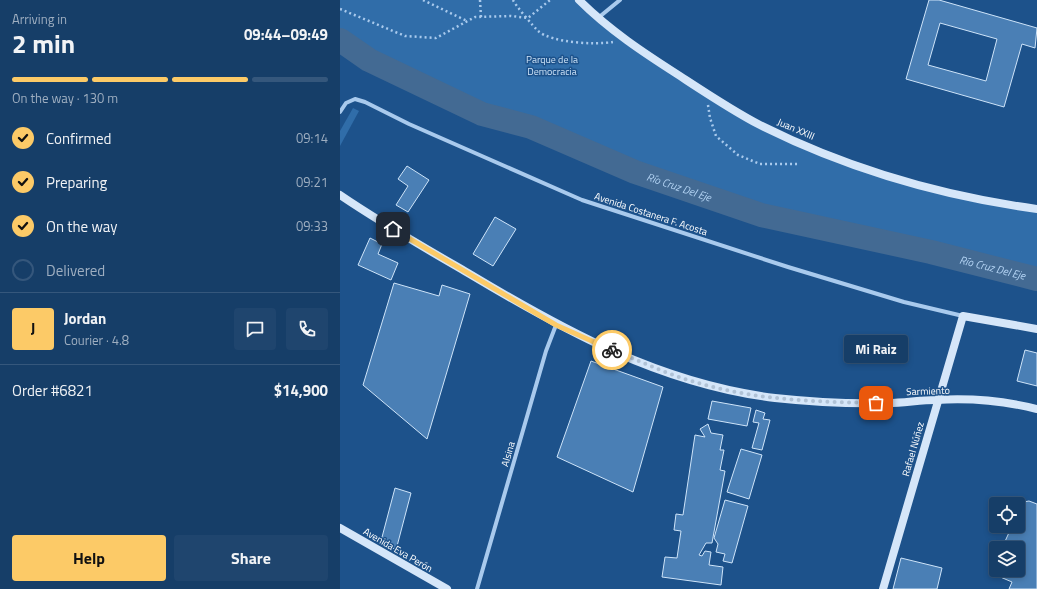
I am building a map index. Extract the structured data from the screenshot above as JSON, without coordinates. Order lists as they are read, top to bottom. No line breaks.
{"streets":{"street":["Juan XXIII","Avenida Costanera F. Acosta","Sarmiento","Rafael Núñez","Alsina","Avenida Eva Perón"]},"crossings":[["Avenida Costanera F. Acosta","Rafael Núñez"],["Sarmiento","Rafael Núñez"],["Sarmiento","Alsina"]],"water":["Río Cruz Del Eje"],"parks":["Parque de la Democracia"],"places":["Mi Raiz"],"page":{"heading":["2 min","Arriving in","09:44–09:49"],"panel":["Jordan","Courier · 4.8","Order #6821","$14,900"],"bar":"On the way · 130 m","list":[["Confirmed","09:14"],["Preparing","09:21"],["On the way","09:33"],"Delivered"],"round":"J","bubble":"Mi Raiz","buttons":["Help","Share"]}}
